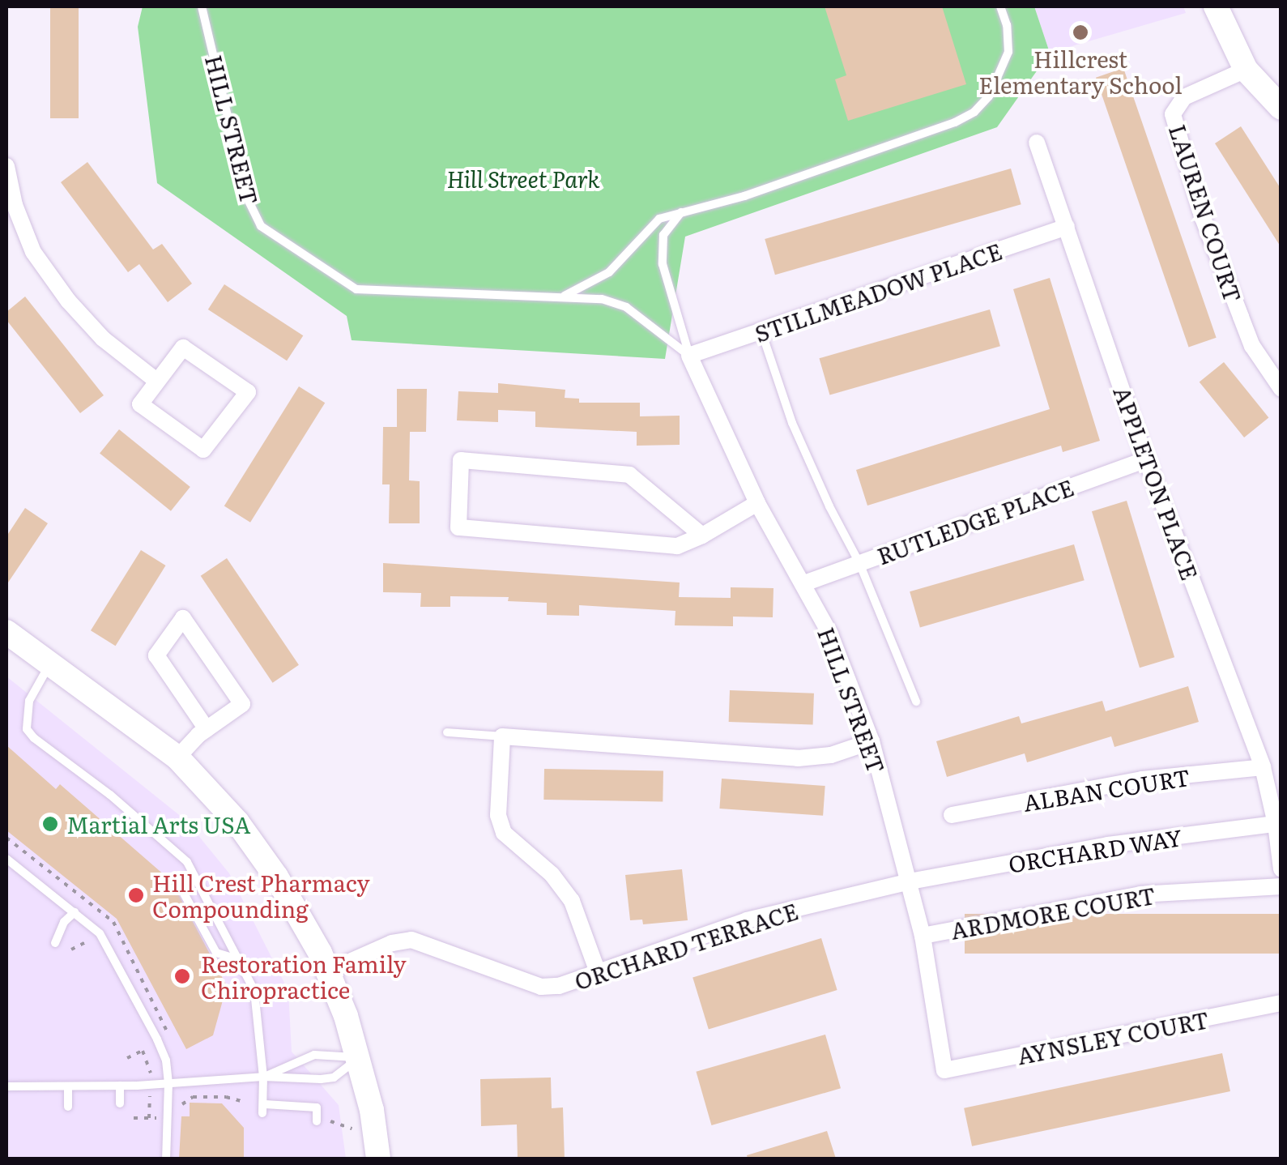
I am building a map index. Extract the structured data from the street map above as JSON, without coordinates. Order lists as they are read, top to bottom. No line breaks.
{"streets":{"street":["HILL STREET","LAUREN COURT","STILLMEADOW PLACE","APPLETON PLACE","RUTLEDGE PLACE","ALBAN COURT","ORCHARD WAY","ARDMORE COURT","ORCHARD TERRACE","AYNSLEY COURT"]},"crossings":[["HILL STREET","STILLMEADOW PLACE"],["HILL STREET","RUTLEDGE PLACE"],["HILL STREET","ORCHARD WAY"],["HILL STREET","ARDMORE COURT"],["HILL STREET","ORCHARD TERRACE"],["HILL STREET","AYNSLEY COURT"],["STILLMEADOW PLACE","APPLETON PLACE"],["APPLETON PLACE","RUTLEDGE PLACE"],["APPLETON PLACE","ALBAN COURT"],["APPLETON PLACE","ORCHARD WAY"],["ORCHARD WAY","ORCHARD TERRACE"]],"parks":["Hill Street Park"],"places":["Hillcrest Elementary School","Martial Arts USA","Hill Crest Pharmacy Compounding","Restoration Family Chiropractice"]}
